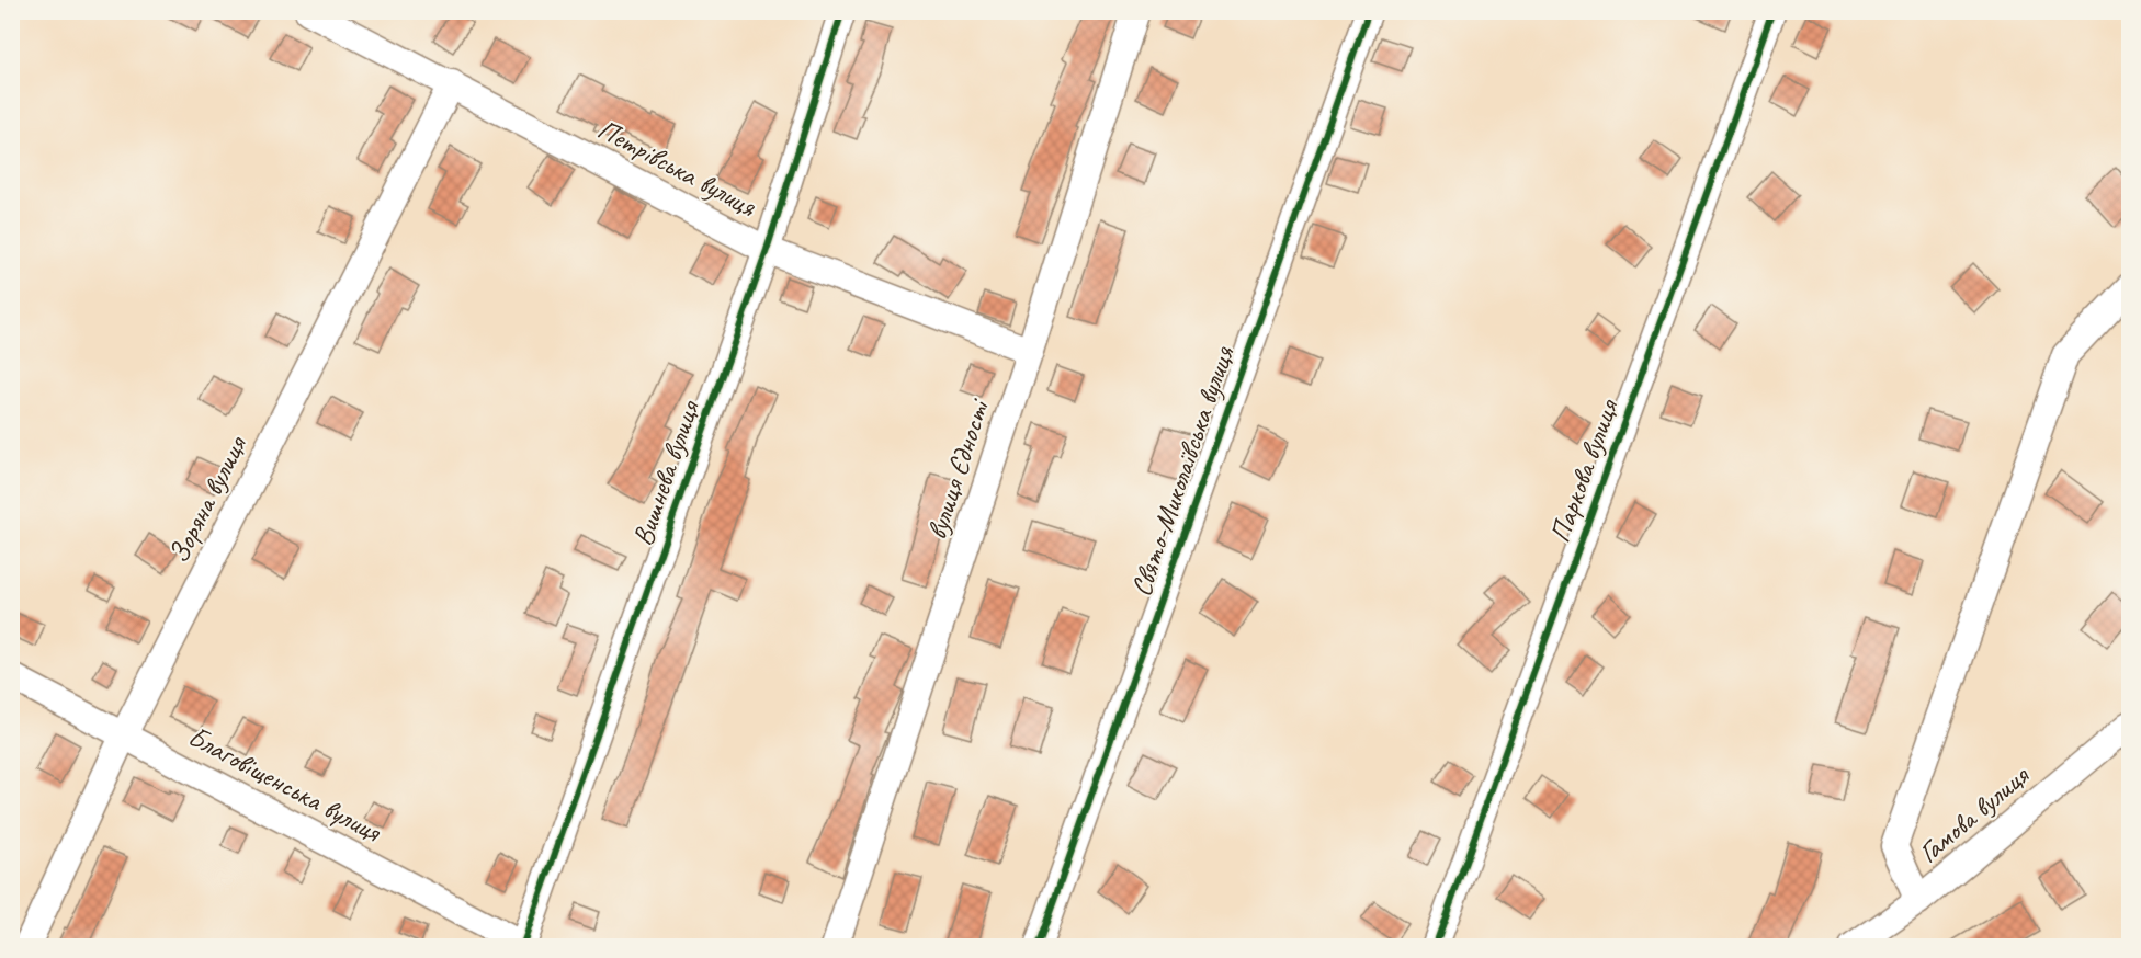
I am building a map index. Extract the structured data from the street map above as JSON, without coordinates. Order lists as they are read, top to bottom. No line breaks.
{"streets":{"street":["Петрівська вулиця","вулиця Єдності","Свято-Миколаївська вулиця","Паркова вулиця","Вишнева вулиця","Зоряна вулиця","Благовіщенська вулиця","Гамова вулиця"]},"crossings":[["Петрівська вулиця","вулиця Єдності"],["Петрівська вулиця","Вишнева вулиця"],["Петрівська вулиця","Зоряна вулиця"],["Вишнева вулиця","Благовіщенська вулиця"],["Зоряна вулиця","Благовіщенська вулиця"]]}
